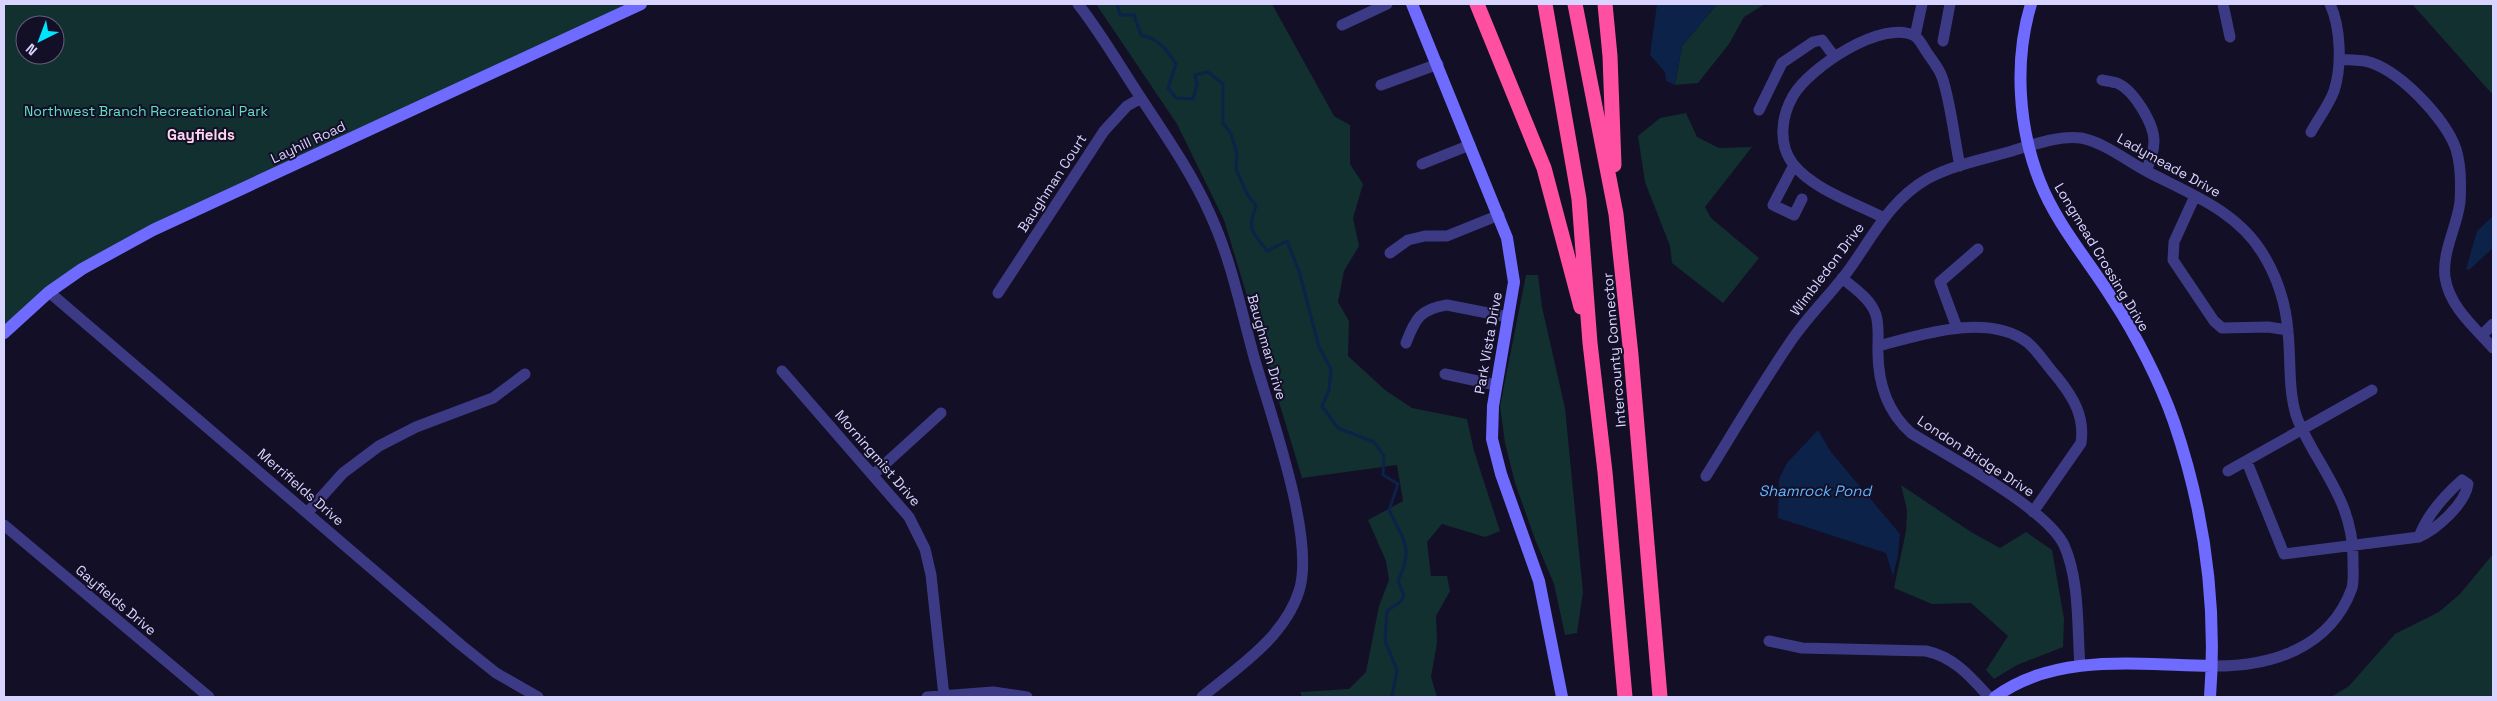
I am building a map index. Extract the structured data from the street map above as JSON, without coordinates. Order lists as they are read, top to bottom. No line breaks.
{"streets":{"highway":["Intercounty Connector"],"street":["Layhill Road","Ladymeade Drive","Baughman Court","Longmead Crossing Drive","Wimbledon Drive","Park Vista Drive","Baughman Drive","London Bridge Drive","Morningmist Drive","Merrifields Drive","Gayfields Drive"]},"crossings":[["Layhill Road","Merrifields Drive"],["Ladymeade Drive","Longmead Crossing Drive"],["Ladymeade Drive","Wimbledon Drive"],["Baughman Court","Baughman Drive"],["Longmead Crossing Drive","Wimbledon Drive"],["Wimbledon Drive","London Bridge Drive"]],"districts":["Gayfields"],"water":["Shamrock Pond"],"parks":["Northwest Branch Recreational Park"],"north":"bottom left"}
